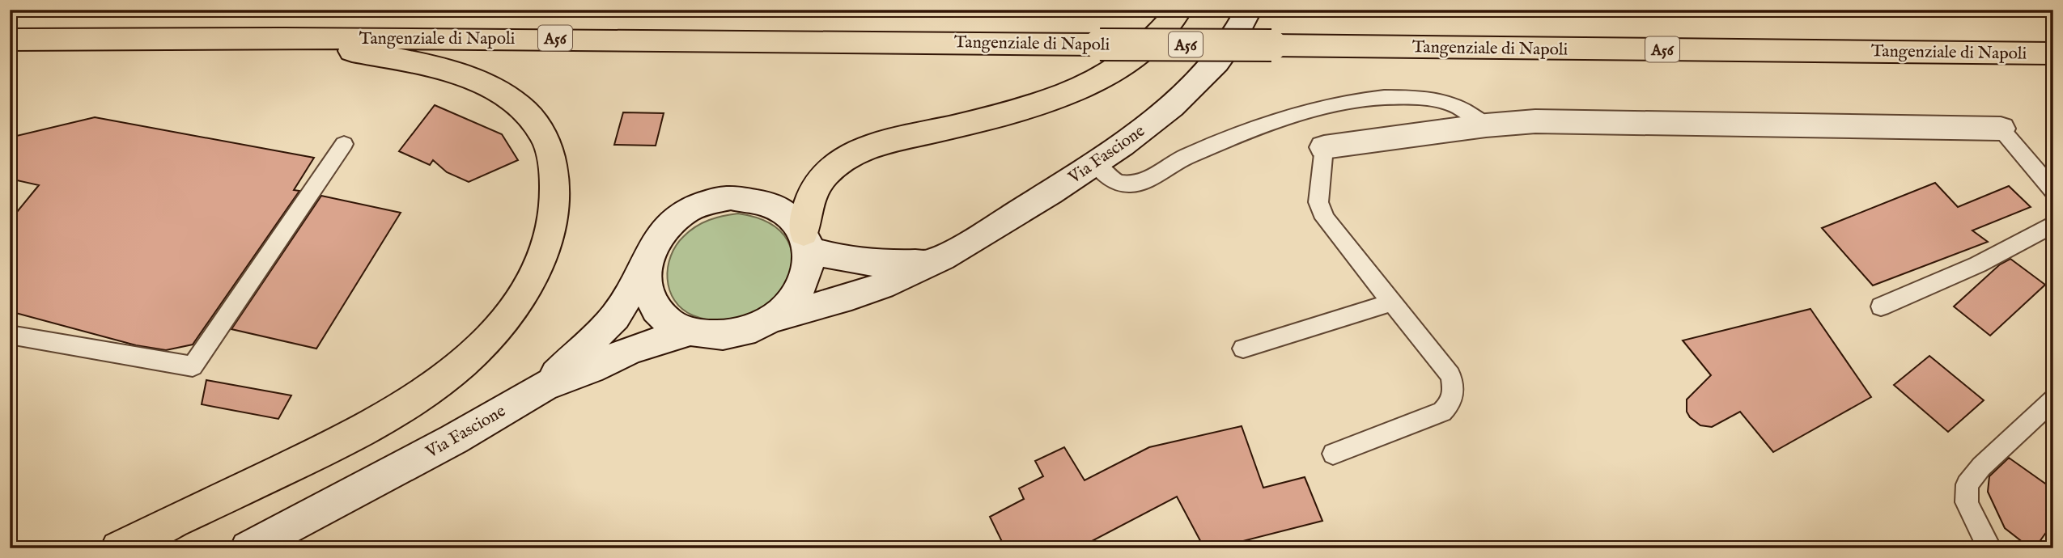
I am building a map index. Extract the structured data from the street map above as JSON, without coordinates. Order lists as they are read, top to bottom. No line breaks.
{"streets":{"highway":["Tangenziale di Napoli","A56"],"main road":["Via Fascione"]}}
